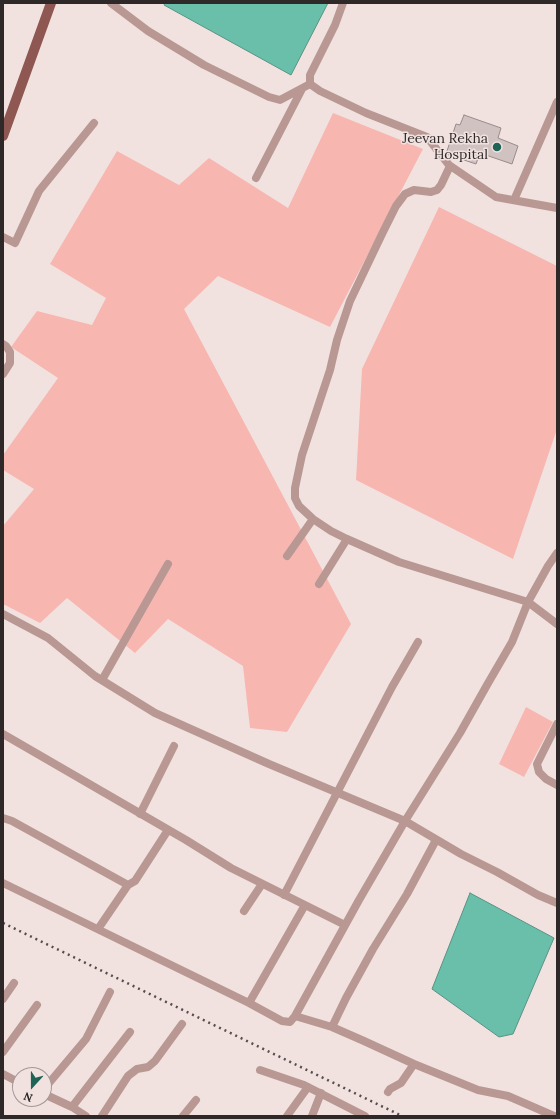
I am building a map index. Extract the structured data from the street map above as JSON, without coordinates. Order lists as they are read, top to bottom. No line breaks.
{"places":["Jeevan Rekha Hospital"],"north":"bottom"}
